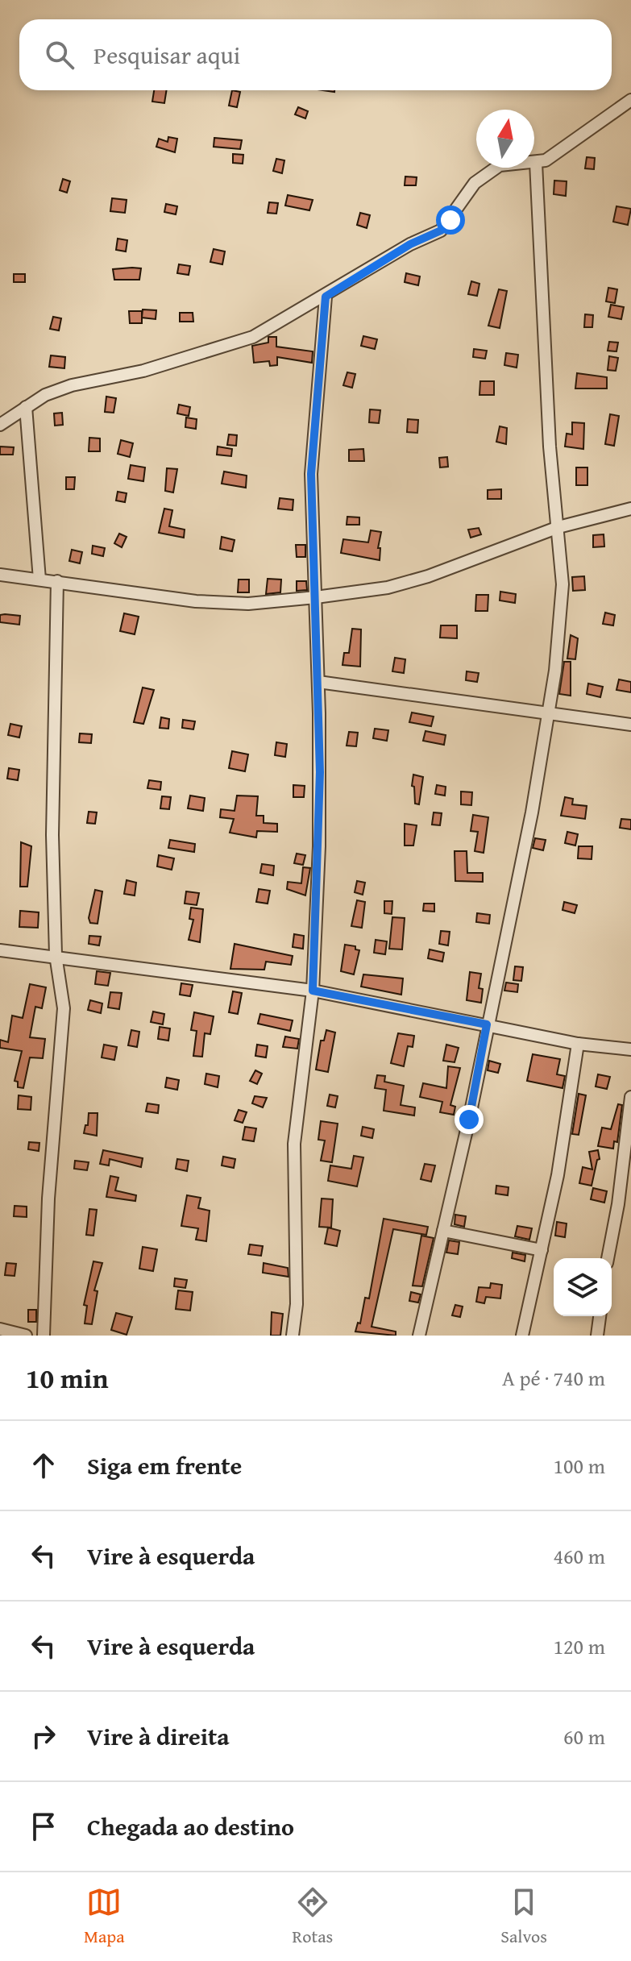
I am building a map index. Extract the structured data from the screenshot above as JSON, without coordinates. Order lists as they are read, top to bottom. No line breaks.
{"north":"top","page":{"search":"Pesquisar aqui","heading":["10 min","A pé · 740 m"],"list":[["Siga em frente","100 m"],["Vire à esquerda","460 m"],["Vire à esquerda","120 m"],["Vire à direita","60 m"],"Chegada ao destino"],"nav":["Mapa","Rotas","Salvos"]}}
